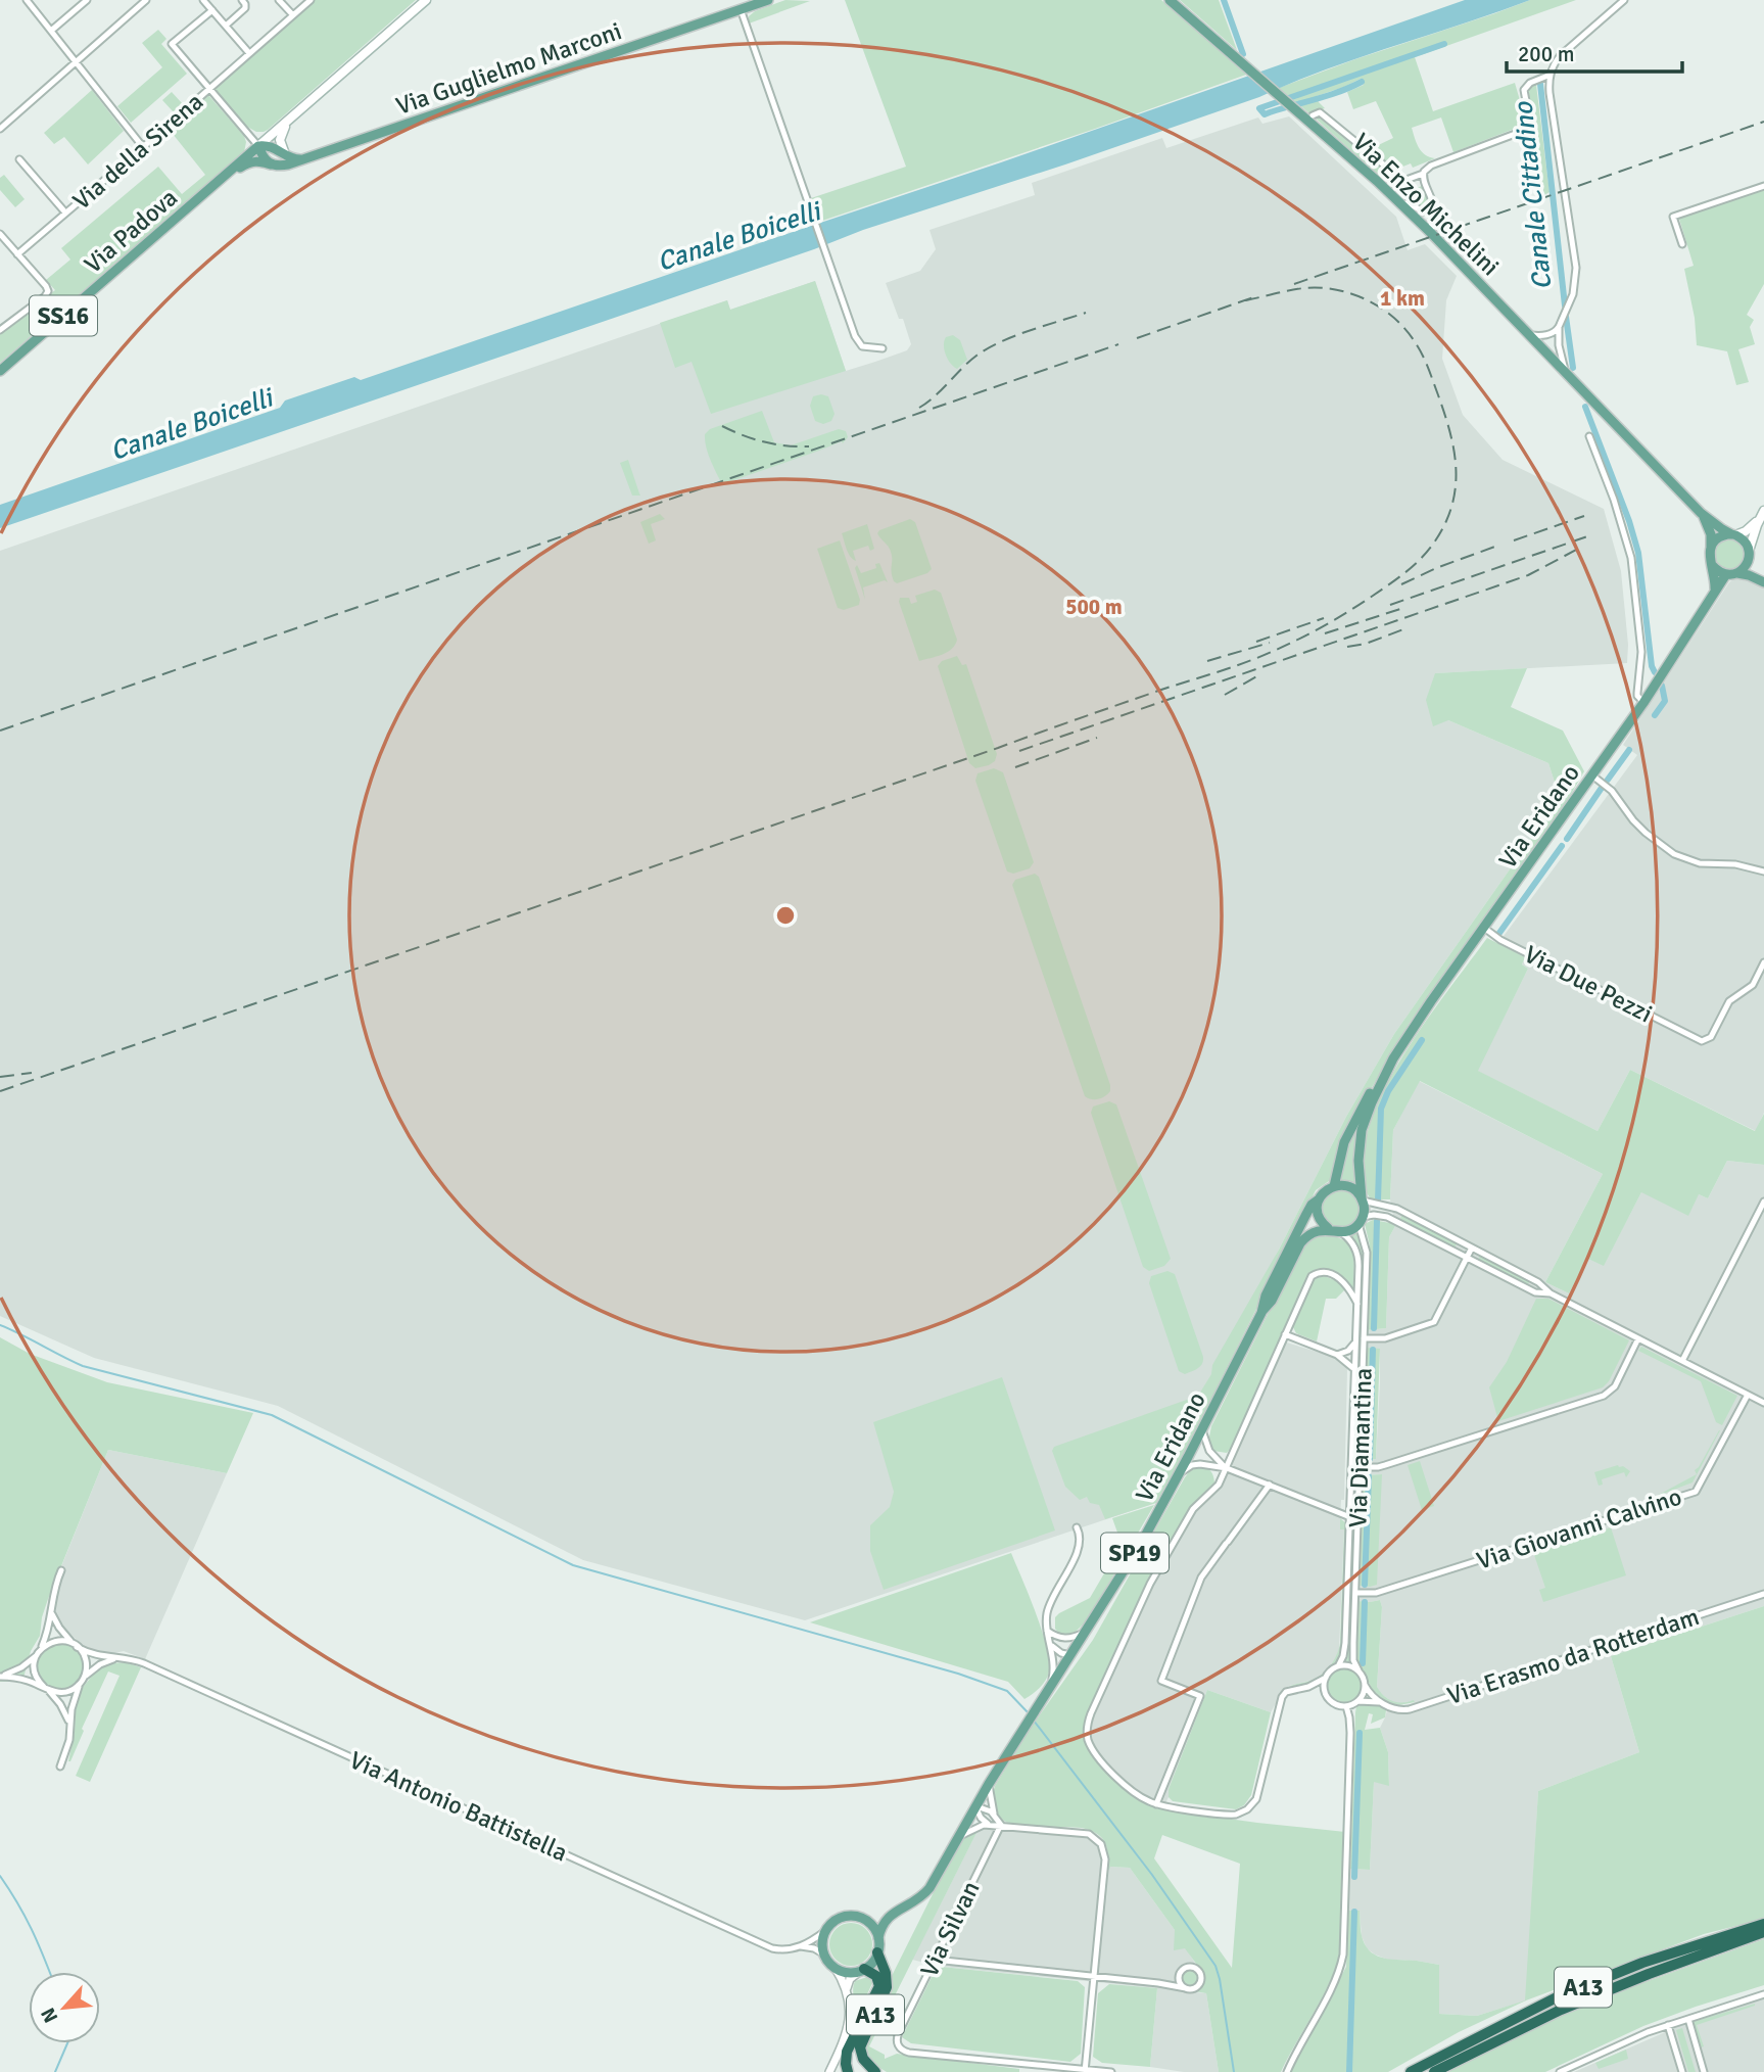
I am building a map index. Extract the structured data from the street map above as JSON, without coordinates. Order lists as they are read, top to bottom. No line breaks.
{"streets":{"highway":["A13"],"main road":["Via Guglielmo Marconi","Via Enzo Michelini","Via Padova","SS16","Via Eridano","SP19"],"street":["Via della Sirena","Via Due Pezzi","Via Diamantina","Via Giovanni Calvino","Via Erasmo da Rotterdam","Via Antonio Battistella","Via Silvan"]},"crossings":[["Via Guglielmo Marconi","Via Padova"],["Via Enzo Michelini","Via Eridano"],["Via Eridano","Via Due Pezzi"],["Via Eridano","Via Diamantina"],["Via Eridano","Via Antonio Battistella"],["Via Eridano","A13"],["Via Diamantina","Via Giovanni Calvino"],["Via Diamantina","Via Erasmo da Rotterdam"],["Via Antonio Battistella","A13"]],"water":["Canale Cittadino","Canale Boicelli"],"scale_bar":"200 m","north":"bottom left","rings":["1 km","500 m"]}
